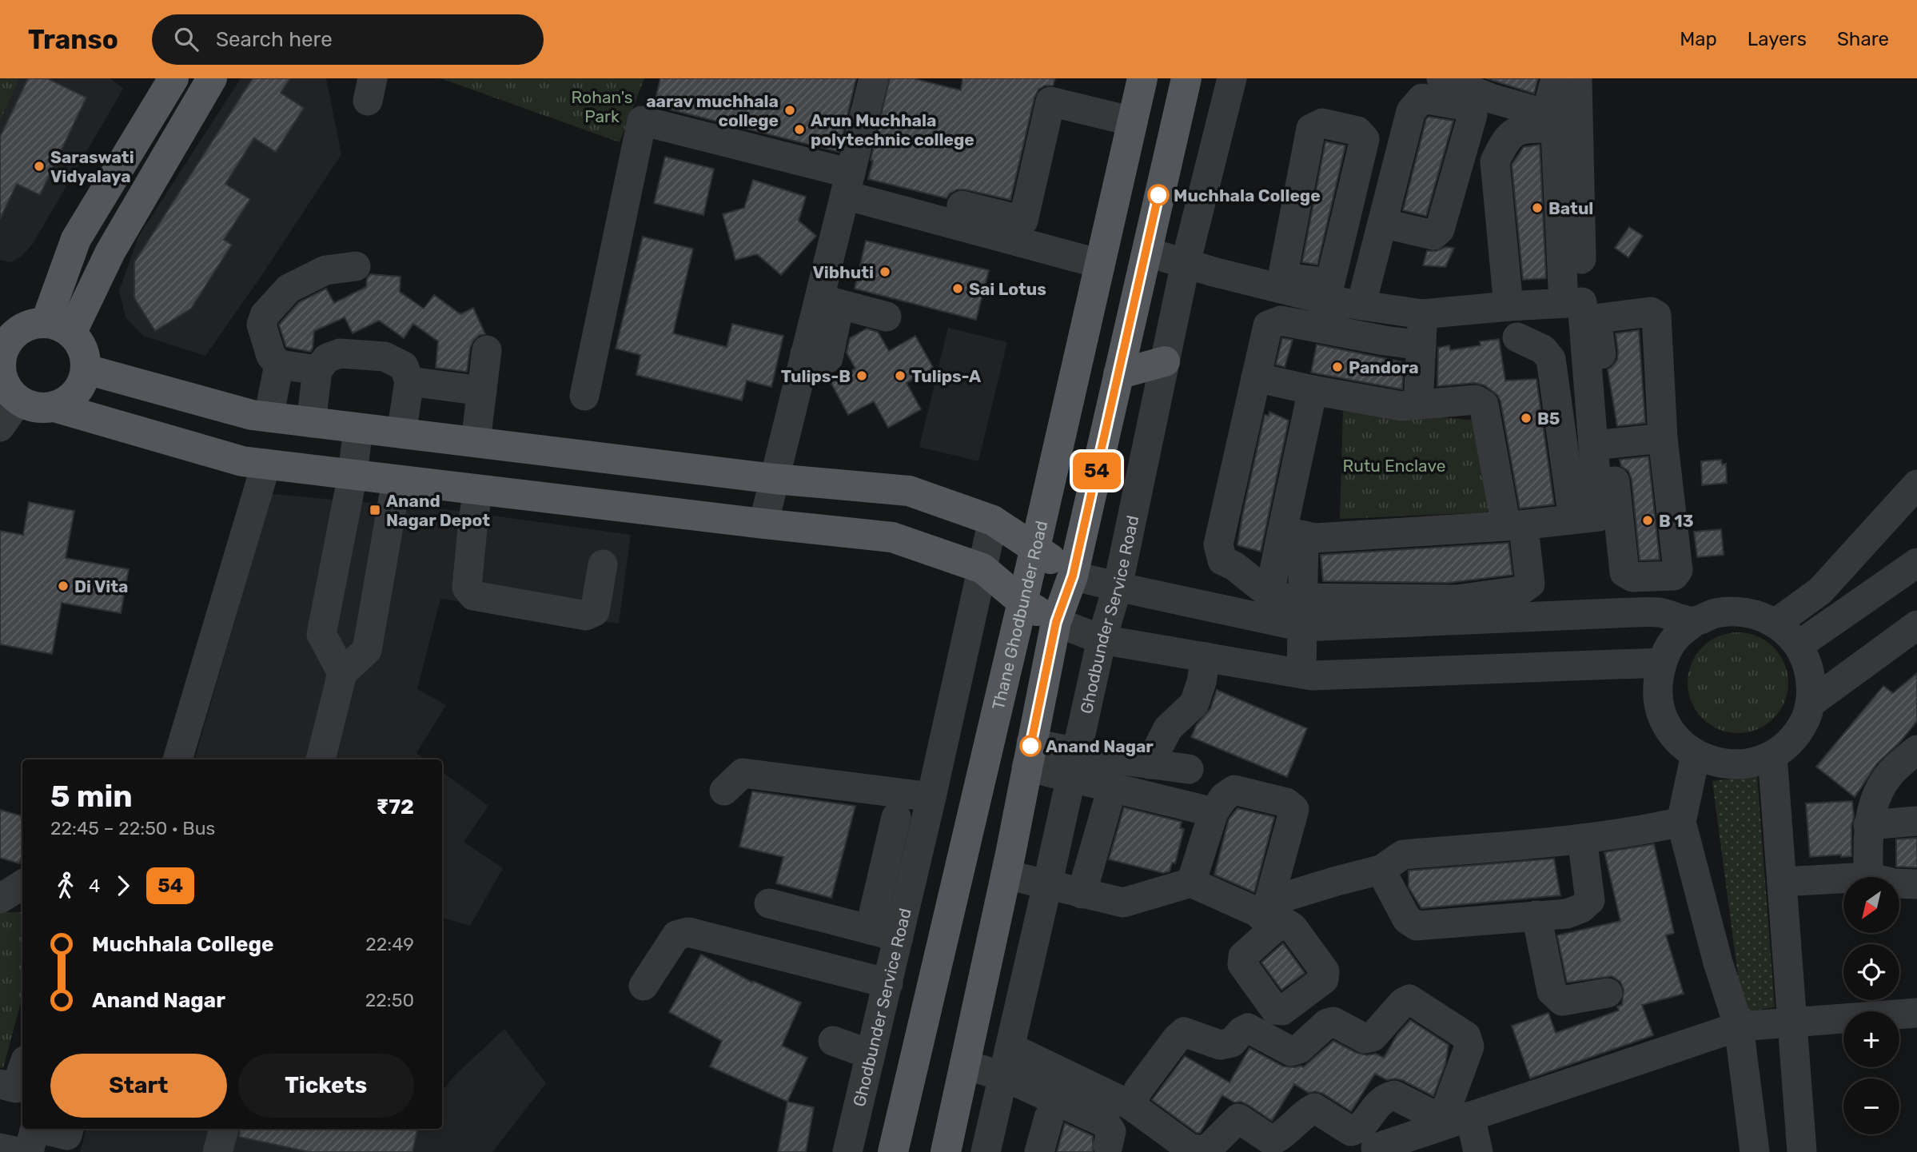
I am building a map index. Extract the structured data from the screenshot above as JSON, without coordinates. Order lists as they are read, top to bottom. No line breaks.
{"streets":{"main road":["Thane Ghodbunder Road"],"street":["Ghodbunder Service Road"]},"parks":["Rohan's Park","Rutu Enclave"],"places":{"other":["aarav muchhala college","Arun Muchhala polytechnic college","Saraswati Vidyalaya","Muchhala College","Batul","Vibhuti","Sai Lotus","Pandora","Tulips-B","Tulips-A","B5","B 13","Di Vita","Anand Nagar"],"transit":["Anand Nagar Depot"]},"lines":["bus line 54"],"north":"bottom left","page":{"header":"Transo","search":"Search here","nav":["Map","Layers","Share"],"on_map":"54","heading":["5 min","22:45 – 22:50 · Bus","₹72"],"legs":["4","54"],"map_buttons":["+","−"],"list":[{"name":"Muchhala College","value":"22:49"},{"name":"Anand Nagar","value":"22:50"}],"buttons":["Start","Tickets"]}}
